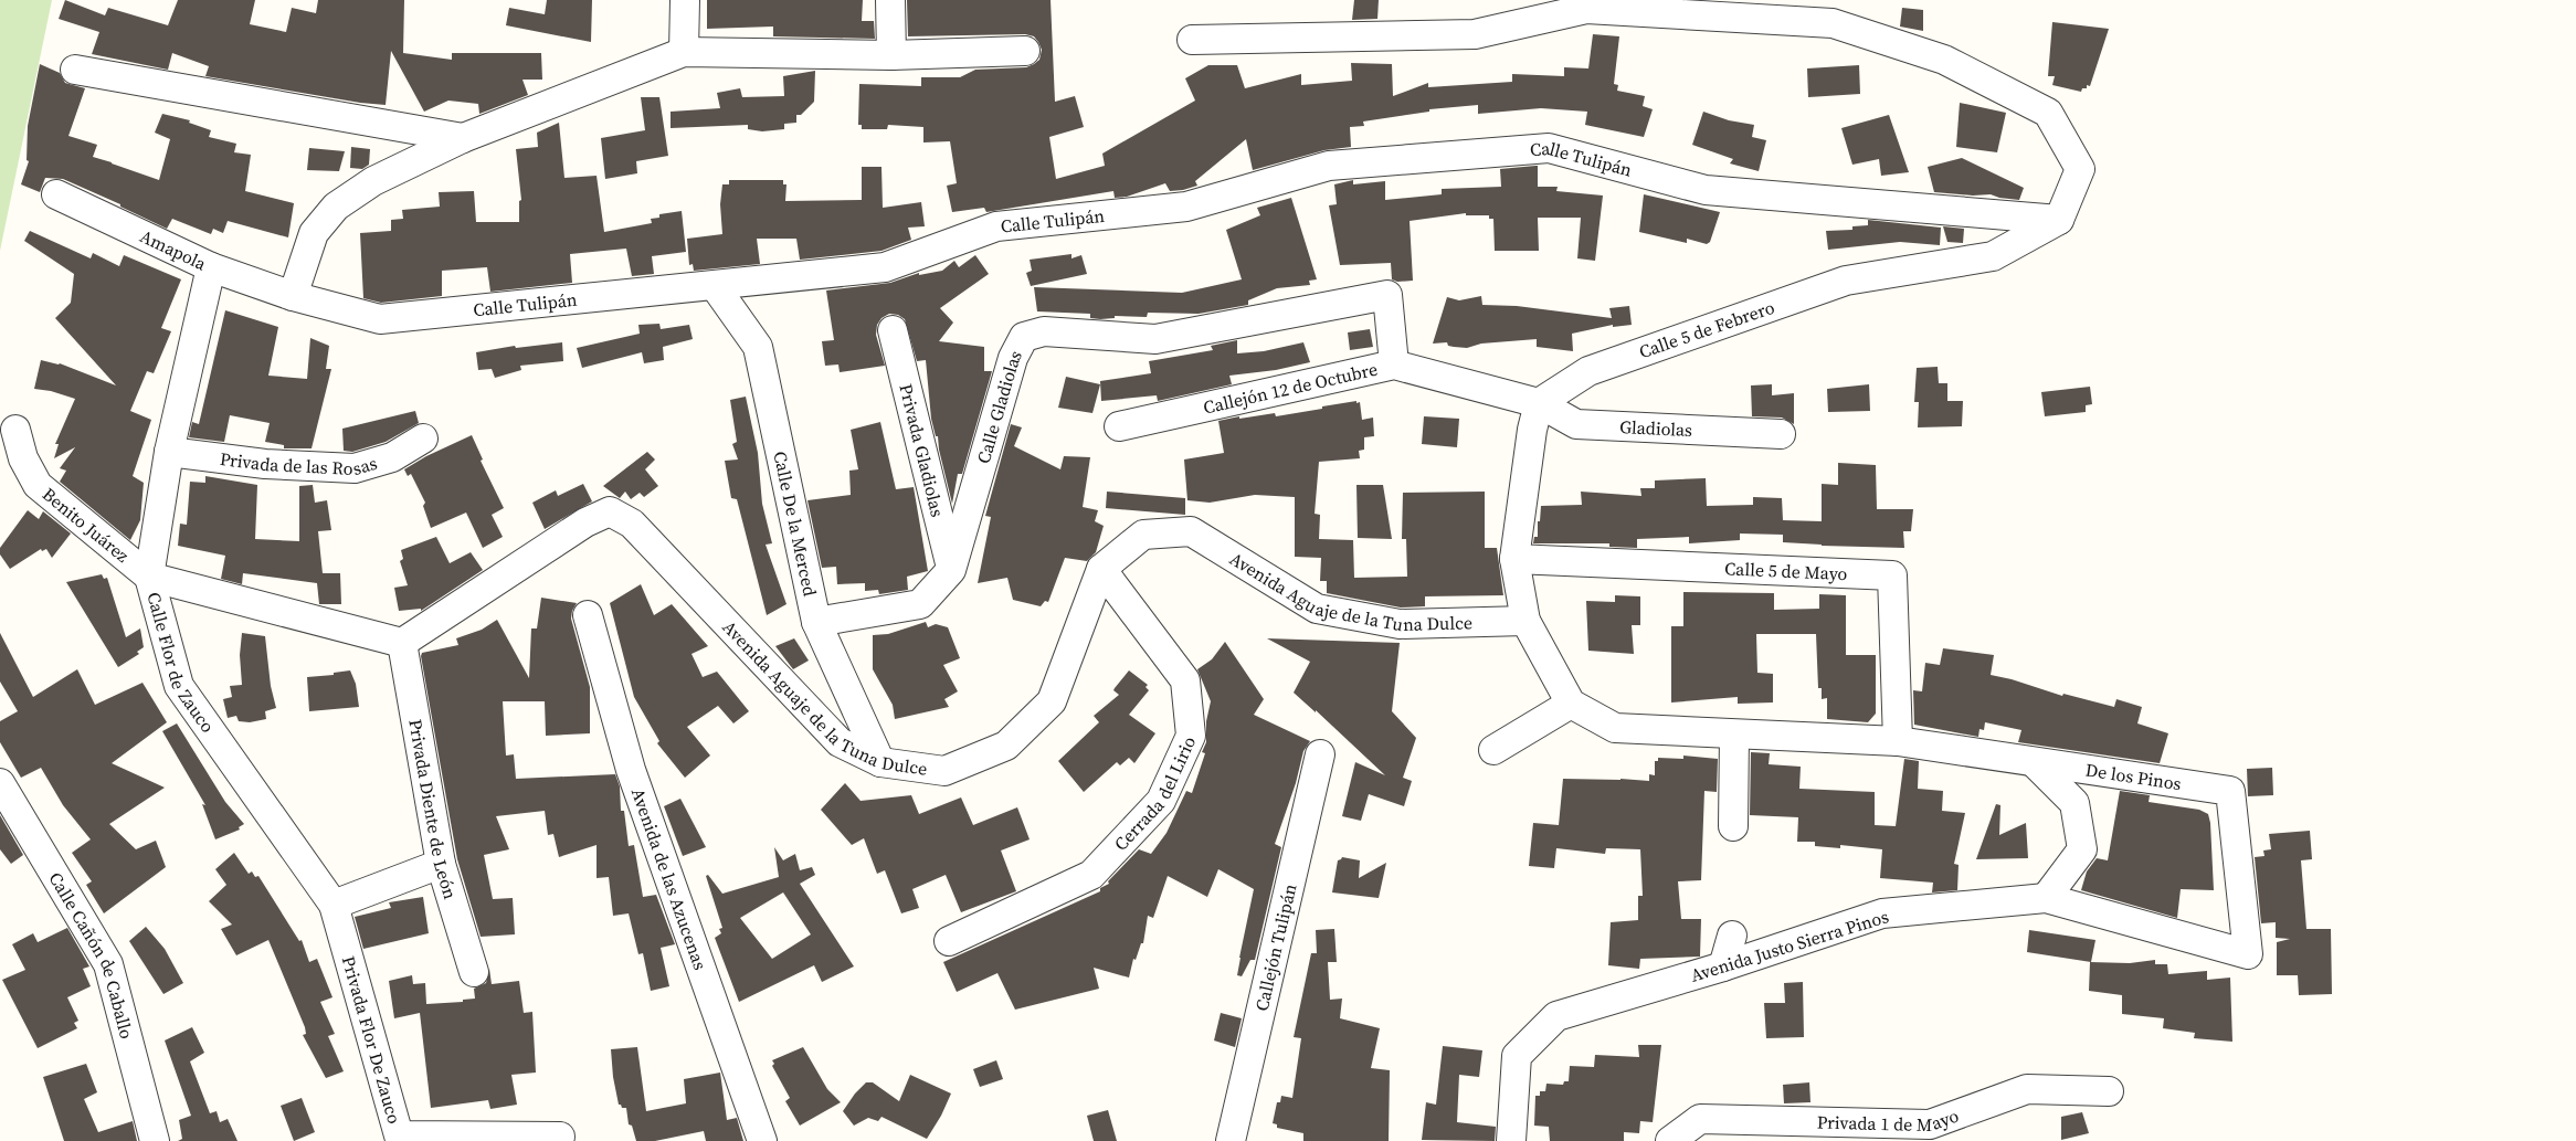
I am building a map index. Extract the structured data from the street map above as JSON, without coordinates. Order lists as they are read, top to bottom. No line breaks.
{"streets":{"street":["Calle Tulipán","Amapola","Calle 5 de Febrero","Callejón 12 de Octubre","Calle Gladiolas","Gladiolas","Privada Gladiolas","Privada de las Rosas","Calle De la Merced","Benito Juárez","Calle 5 de Mayo","Avenida Aguaje de la Tuna Dulce","Calle Flor de Zauco","De los Pinos","Cerrada del Lirio","Privada Diente de León","Avenida de las Azucenas","Avenida Justo Sierra Pinos","Callejón Tulipán","Calle Cañón de Caballo","Privada Flor De Zauco","Privada 1 de Mayo"]},"crossings":[["Calle Tulipán","Amapola"],["Calle Tulipán","Calle 5 de Febrero"],["Calle Tulipán","Calle De la Merced"],["Amapola","Calle Flor de Zauco"],["Calle 5 de Febrero","Callejón 12 de Octubre"],["Calle 5 de Febrero","Gladiolas"],["Callejón 12 de Octubre","Calle Gladiolas"],["Callejón 12 de Octubre","Gladiolas"],["Calle Gladiolas","Privada Gladiolas"],["Calle Gladiolas","Calle De la Merced"],["Privada de las Rosas","Calle Flor de Zauco"],["Calle De la Merced","Avenida Aguaje de la Tuna Dulce"],["Benito Juárez","Calle Flor de Zauco"],["Avenida Aguaje de la Tuna Dulce","Cerrada del Lirio"],["Avenida Aguaje de la Tuna Dulce","Privada Diente de León"],["Calle Flor de Zauco","Privada Flor De Zauco"],["De los Pinos","Avenida Justo Sierra Pinos"]]}
